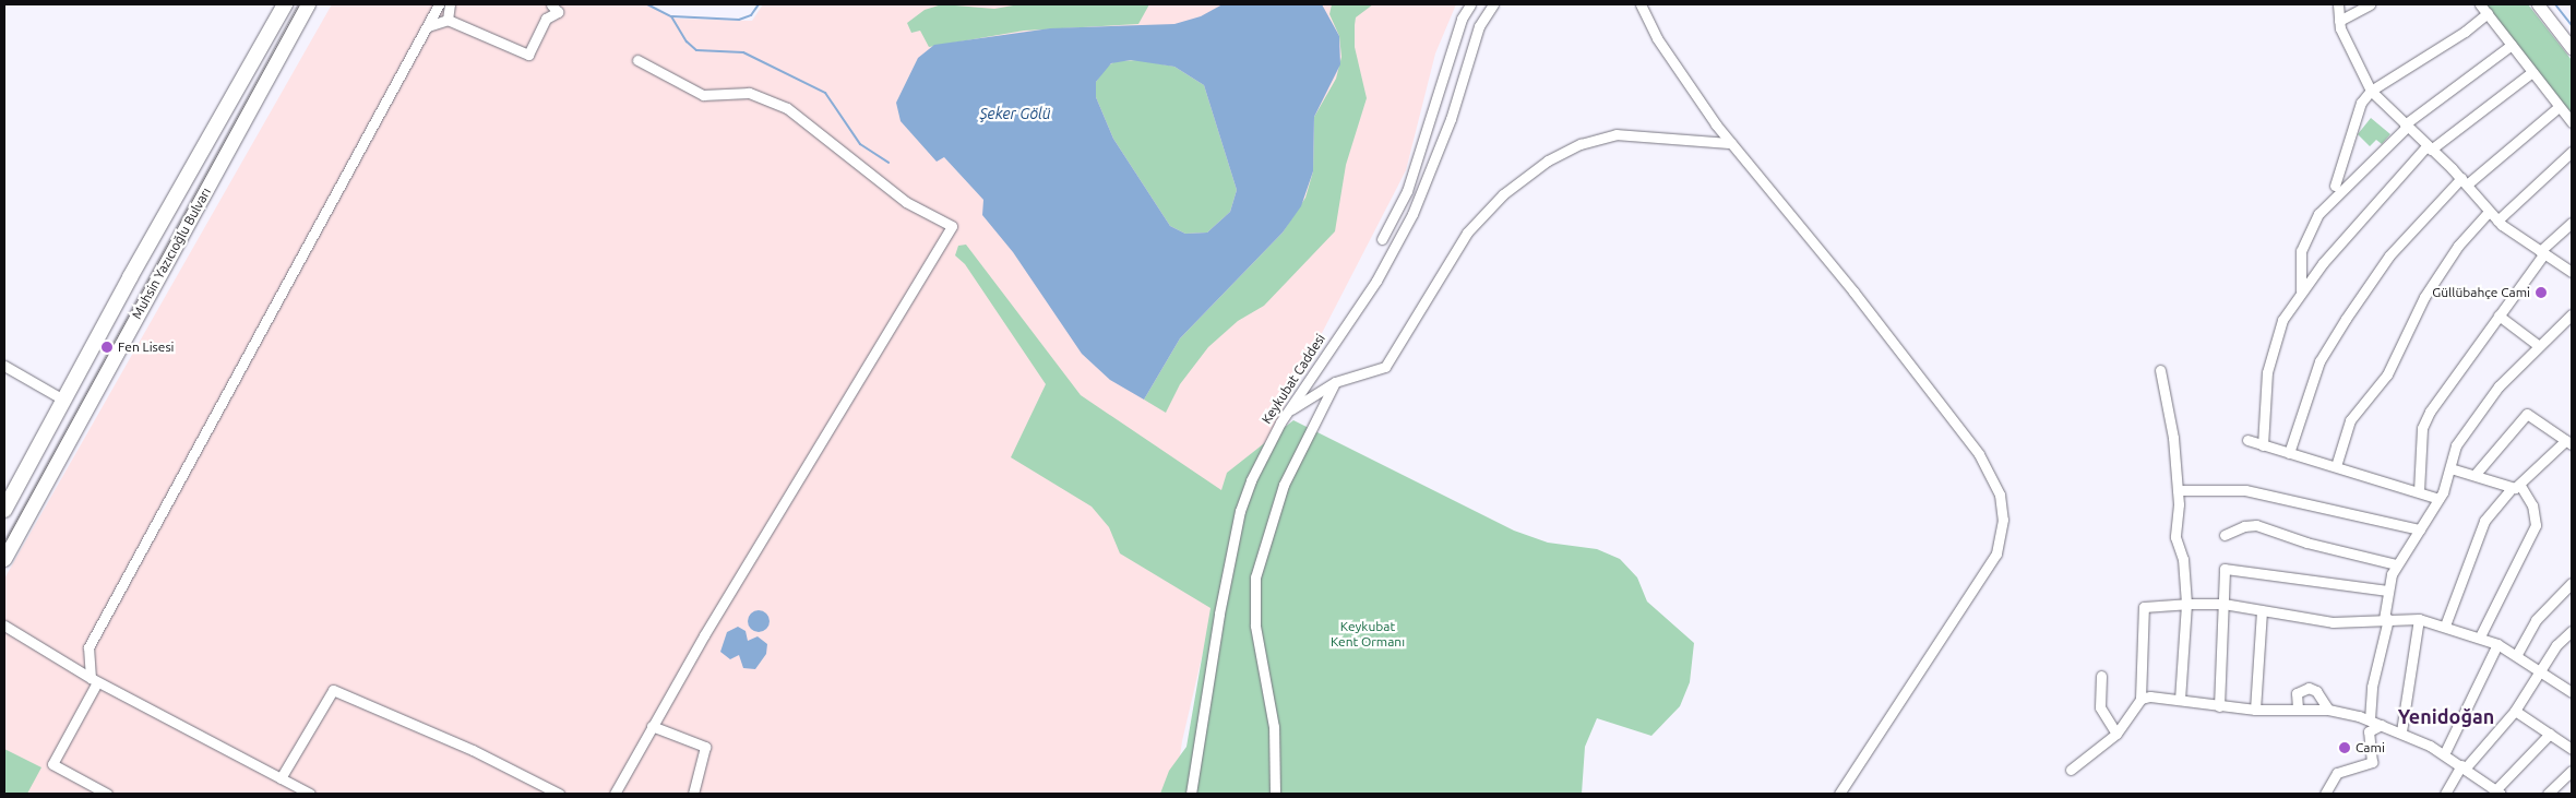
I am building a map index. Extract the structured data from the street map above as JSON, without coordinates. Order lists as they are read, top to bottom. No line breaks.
{"streets":{"highway":["Muhsin Yazıcıoğlu Bulvarı"],"street":["Keykubat Caddesi"]},"districts":["Yenidoğan"],"water":["Şeker Gölü"],"parks":["Keykubat Kent Ormanı"],"places":["Güllübahçe Cami","Fen Lisesi","Cami"]}
